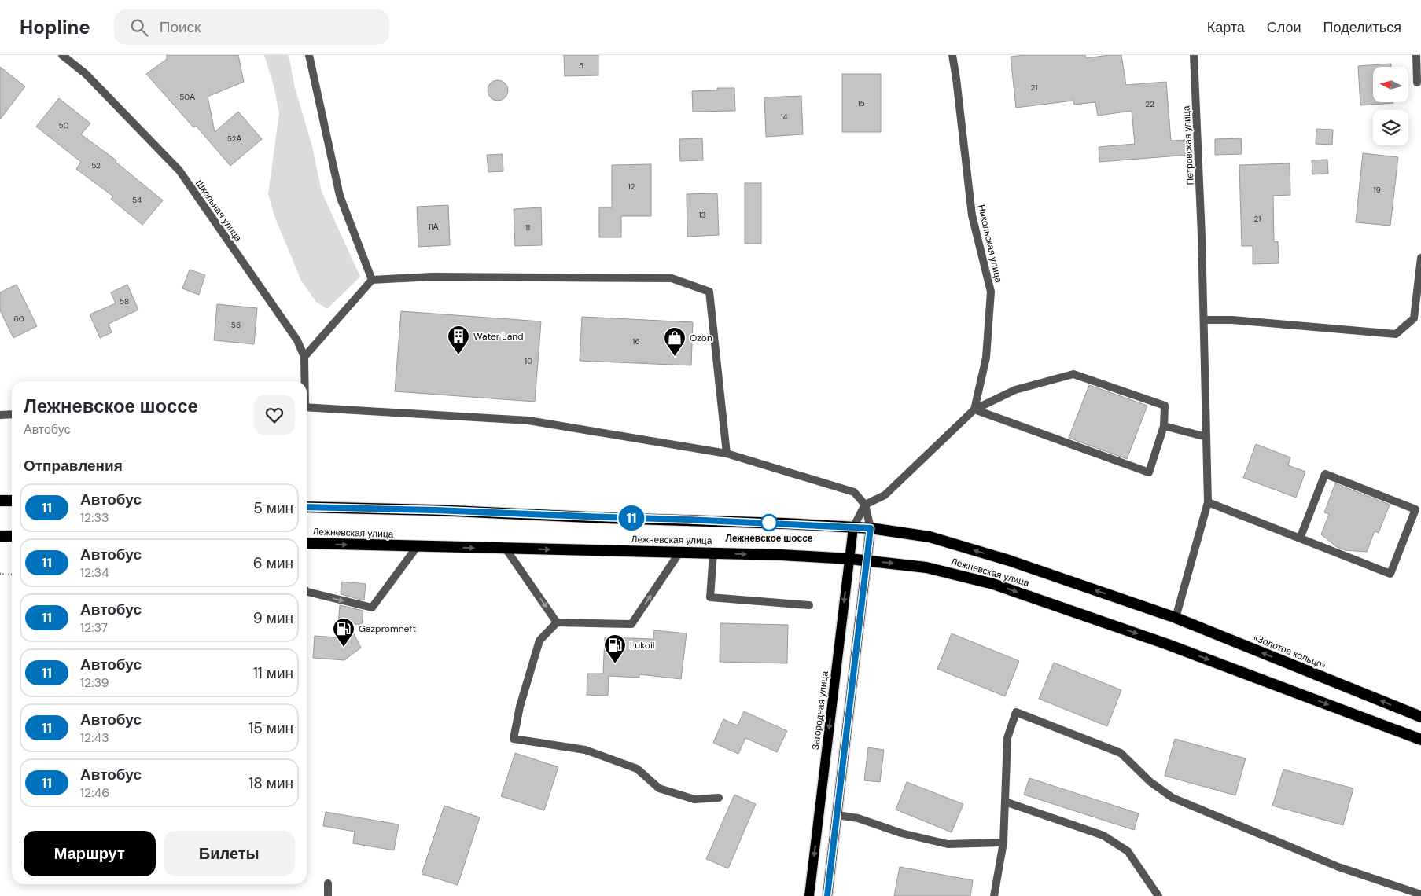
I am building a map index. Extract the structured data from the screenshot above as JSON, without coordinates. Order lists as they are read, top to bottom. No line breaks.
{"streets":{"highway":["Лежневская улица","«Золотое кольцо»"],"main road":["Загородная улица"],"street":["Петровская улица","Школьная улица","Никольская улица"]},"crossings":[["Петровская улица","«Золотое кольцо»"],["Лежневская улица","«Золотое кольцо»"],["Лежневская улица","Загородная улица"]],"one_way":["«Золотое кольцо»"],"places":{"building":["Water Land"],"shop":["Ozon"],"other":["Лежневское шоссе"],"fuel station":["Gazpromneft","Lukoil"]},"lines":["bus line 11"],"house_numbers":["5","21","50А","15","22","14","50","52А","52","12","19","54","13","21","11А","11","58","60","56","16","10"],"north":"left","page":{"header":"Hopline","search":"Поиск","nav":["Карта","Слои","Поделиться"],"on_map":"11","heading":[["Лежневское шоссе","Автобус"],"Отправления"],"list":[{"mark":"11","name":"Автобус","note":"12:33","value":"5 мин"},{"mark":"11","name":"Автобус","note":"12:34","value":"6 мин"},{"mark":"11","name":"Автобус","note":"12:37","value":"9 мин"},{"mark":"11","name":"Автобус","note":"12:39","value":"11 мин"},{"mark":"11","name":"Автобус","note":"12:43","value":"15 мин"},{"mark":"11","name":"Автобус","note":"12:46","value":"18 мин"}],"buttons":["Маршрут","Билеты"]}}
